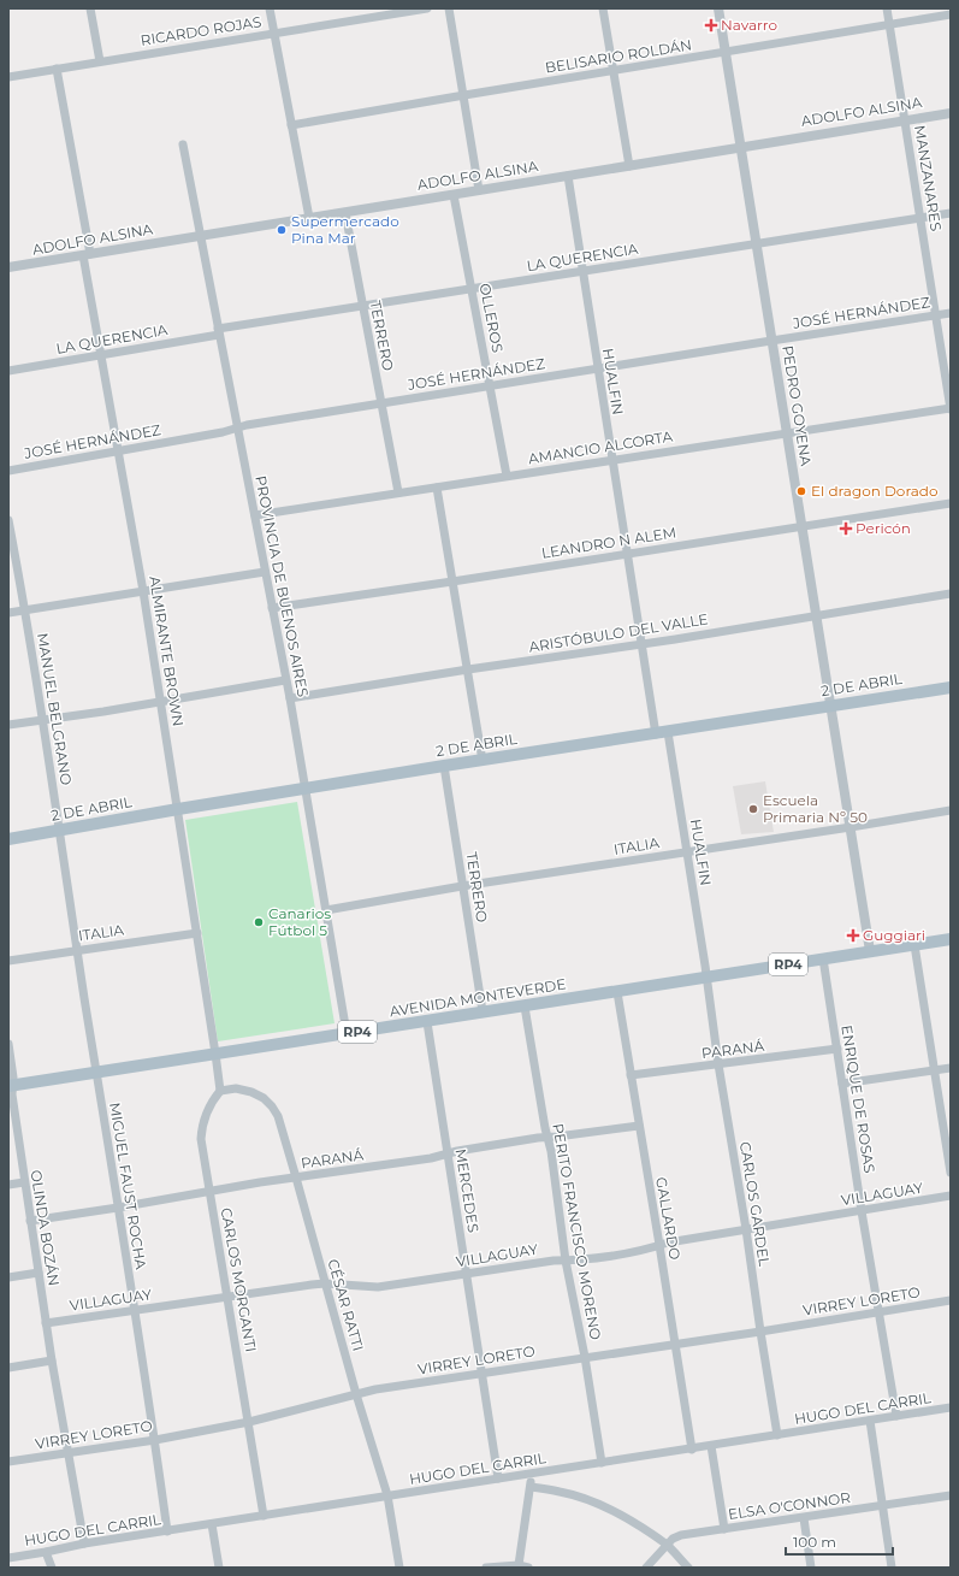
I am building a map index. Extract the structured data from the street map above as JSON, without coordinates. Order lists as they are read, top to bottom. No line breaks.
{"streets":{"main road":["2 DE ABRIL","RP4","AVENIDA MONTEVERDE"],"street":["RICARDO ROJAS","BELISARIO ROLDÁN","ADOLFO ALSINA","MANZANARES","LA QUERENCIA","JOSÉ HERNÁNDEZ","OLLEROS","TERRERO","HUALFIN","PEDRO GOYENA","AMANCIO ALCORTA","LEANDRO N ALEM","PROVINCIA DE BUENOS AIRES","ARISTÓBULO DEL VALLE","ALMIRANTE BROWN","MANUEL BELGRANO","ITALIA","PARANÁ","ENRIQUE DE ROSAS","MIGUEL FAUST ROCHA","MERCEDES","VILLAGUAY","CARLOS GARDEL","GALLARDO","OLINDA BOZÁN","PERITO FRANCISCO MORENO","CARLOS MORGANTI","VIRREY LORETO","CÉSAR RATTI","HUGO DEL CARRIL","ELSA O'CONNOR"]},"crossings":[["RICARDO ROJAS","ALMIRANTE BROWN"],["BELISARIO ROLDÁN","MANZANARES"],["BELISARIO ROLDÁN","PEDRO GOYENA"],["ADOLFO ALSINA","MANZANARES"],["ADOLFO ALSINA","OLLEROS"],["ADOLFO ALSINA","TERRERO"],["ADOLFO ALSINA","HUALFIN"],["ADOLFO ALSINA","PEDRO GOYENA"],["ADOLFO ALSINA","PROVINCIA DE BUENOS AIRES"],["ADOLFO ALSINA","ALMIRANTE BROWN"],["MANZANARES","LA QUERENCIA"],["MANZANARES","JOSÉ HERNÁNDEZ"],["MANZANARES","AMANCIO ALCORTA"],["LA QUERENCIA","OLLEROS"],["LA QUERENCIA","TERRERO"],["LA QUERENCIA","HUALFIN"],["LA QUERENCIA","PEDRO GOYENA"],["LA QUERENCIA","PROVINCIA DE BUENOS AIRES"],["LA QUERENCIA","ALMIRANTE BROWN"],["JOSÉ HERNÁNDEZ","OLLEROS"],["JOSÉ HERNÁNDEZ","TERRERO"],["JOSÉ HERNÁNDEZ","HUALFIN"],["JOSÉ HERNÁNDEZ","PEDRO GOYENA"],["JOSÉ HERNÁNDEZ","PROVINCIA DE BUENOS AIRES"],["JOSÉ HERNÁNDEZ","ALMIRANTE BROWN"],["OLLEROS","AMANCIO ALCORTA"],["TERRERO","AMANCIO ALCORTA"],["TERRERO","2 DE ABRIL"],["TERRERO","ITALIA"],["TERRERO","AVENIDA MONTEVERDE"],["HUALFIN","AMANCIO ALCORTA"],["HUALFIN","LEANDRO N ALEM"],["HUALFIN","ARISTÓBULO DEL VALLE"],["HUALFIN","2 DE ABRIL"],["HUALFIN","ITALIA"],["HUALFIN","AVENIDA MONTEVERDE"],["HUALFIN","CARLOS GARDEL"],["PEDRO GOYENA","AMANCIO ALCORTA"],["PEDRO GOYENA","LEANDRO N ALEM"],["PEDRO GOYENA","ARISTÓBULO DEL VALLE"],["PEDRO GOYENA","2 DE ABRIL"],["PEDRO GOYENA","ITALIA"],["PEDRO GOYENA","AVENIDA MONTEVERDE"],["AMANCIO ALCORTA","PROVINCIA DE BUENOS AIRES"],["LEANDRO N ALEM","PROVINCIA DE BUENOS AIRES"],["PROVINCIA DE BUENOS AIRES","ARISTÓBULO DEL VALLE"],["PROVINCIA DE BUENOS AIRES","2 DE ABRIL"],["PROVINCIA DE BUENOS AIRES","ITALIA"],["PROVINCIA DE BUENOS AIRES","AVENIDA MONTEVERDE"],["ALMIRANTE BROWN","2 DE ABRIL"],["ALMIRANTE BROWN","ITALIA"],["ALMIRANTE BROWN","AVENIDA MONTEVERDE"],["2 DE ABRIL","MANUEL BELGRANO"],["MANUEL BELGRANO","ITALIA"],["MANUEL BELGRANO","AVENIDA MONTEVERDE"],["MANUEL BELGRANO","MIGUEL FAUST ROCHA"],["AVENIDA MONTEVERDE","ENRIQUE DE ROSAS"],["AVENIDA MONTEVERDE","MIGUEL FAUST ROCHA"],["AVENIDA MONTEVERDE","MERCEDES"],["AVENIDA MONTEVERDE","CARLOS GARDEL"],["AVENIDA MONTEVERDE","GALLARDO"],["AVENIDA MONTEVERDE","OLINDA BOZÁN"],["AVENIDA MONTEVERDE","PERITO FRANCISCO MORENO"],["PARANÁ","ENRIQUE DE ROSAS"],["PARANÁ","MIGUEL FAUST ROCHA"],["PARANÁ","MERCEDES"],["PARANÁ","CARLOS GARDEL"],["PARANÁ","GALLARDO"],["PARANÁ","OLINDA BOZÁN"],["PARANÁ","PERITO FRANCISCO MORENO"],["PARANÁ","CARLOS MORGANTI"],["PARANÁ","CÉSAR RATTI"],["ENRIQUE DE ROSAS","VILLAGUAY"],["ENRIQUE DE ROSAS","VIRREY LORETO"],["ENRIQUE DE ROSAS","HUGO DEL CARRIL"],["MIGUEL FAUST ROCHA","VILLAGUAY"],["MIGUEL FAUST ROCHA","VIRREY LORETO"],["MIGUEL FAUST ROCHA","HUGO DEL CARRIL"],["MERCEDES","VILLAGUAY"],["MERCEDES","VIRREY LORETO"],["MERCEDES","HUGO DEL CARRIL"],["VILLAGUAY","CARLOS GARDEL"],["VILLAGUAY","GALLARDO"],["VILLAGUAY","OLINDA BOZÁN"],["VILLAGUAY","PERITO FRANCISCO MORENO"],["VILLAGUAY","CARLOS MORGANTI"],["VILLAGUAY","CÉSAR RATTI"],["CARLOS GARDEL","VIRREY LORETO"],["CARLOS GARDEL","HUGO DEL CARRIL"],["GALLARDO","VIRREY LORETO"],["GALLARDO","HUGO DEL CARRIL"],["OLINDA BOZÁN","VIRREY LORETO"],["OLINDA BOZÁN","HUGO DEL CARRIL"],["PERITO FRANCISCO MORENO","VIRREY LORETO"],["PERITO FRANCISCO MORENO","HUGO DEL CARRIL"],["CARLOS MORGANTI","VIRREY LORETO"],["CARLOS MORGANTI","CÉSAR RATTI"],["CARLOS MORGANTI","HUGO DEL CARRIL"],["VIRREY LORETO","CÉSAR RATTI"],["CÉSAR RATTI","HUGO DEL CARRIL"]],"places":{"health":["Navarro","Pericón","Guggiari"],"other":["Supermercado Pina Mar","El dragon Dorado","Escuela Primaria Nº 50","Canarios Fútbol 5"]},"scale_bar":"100 m"}
